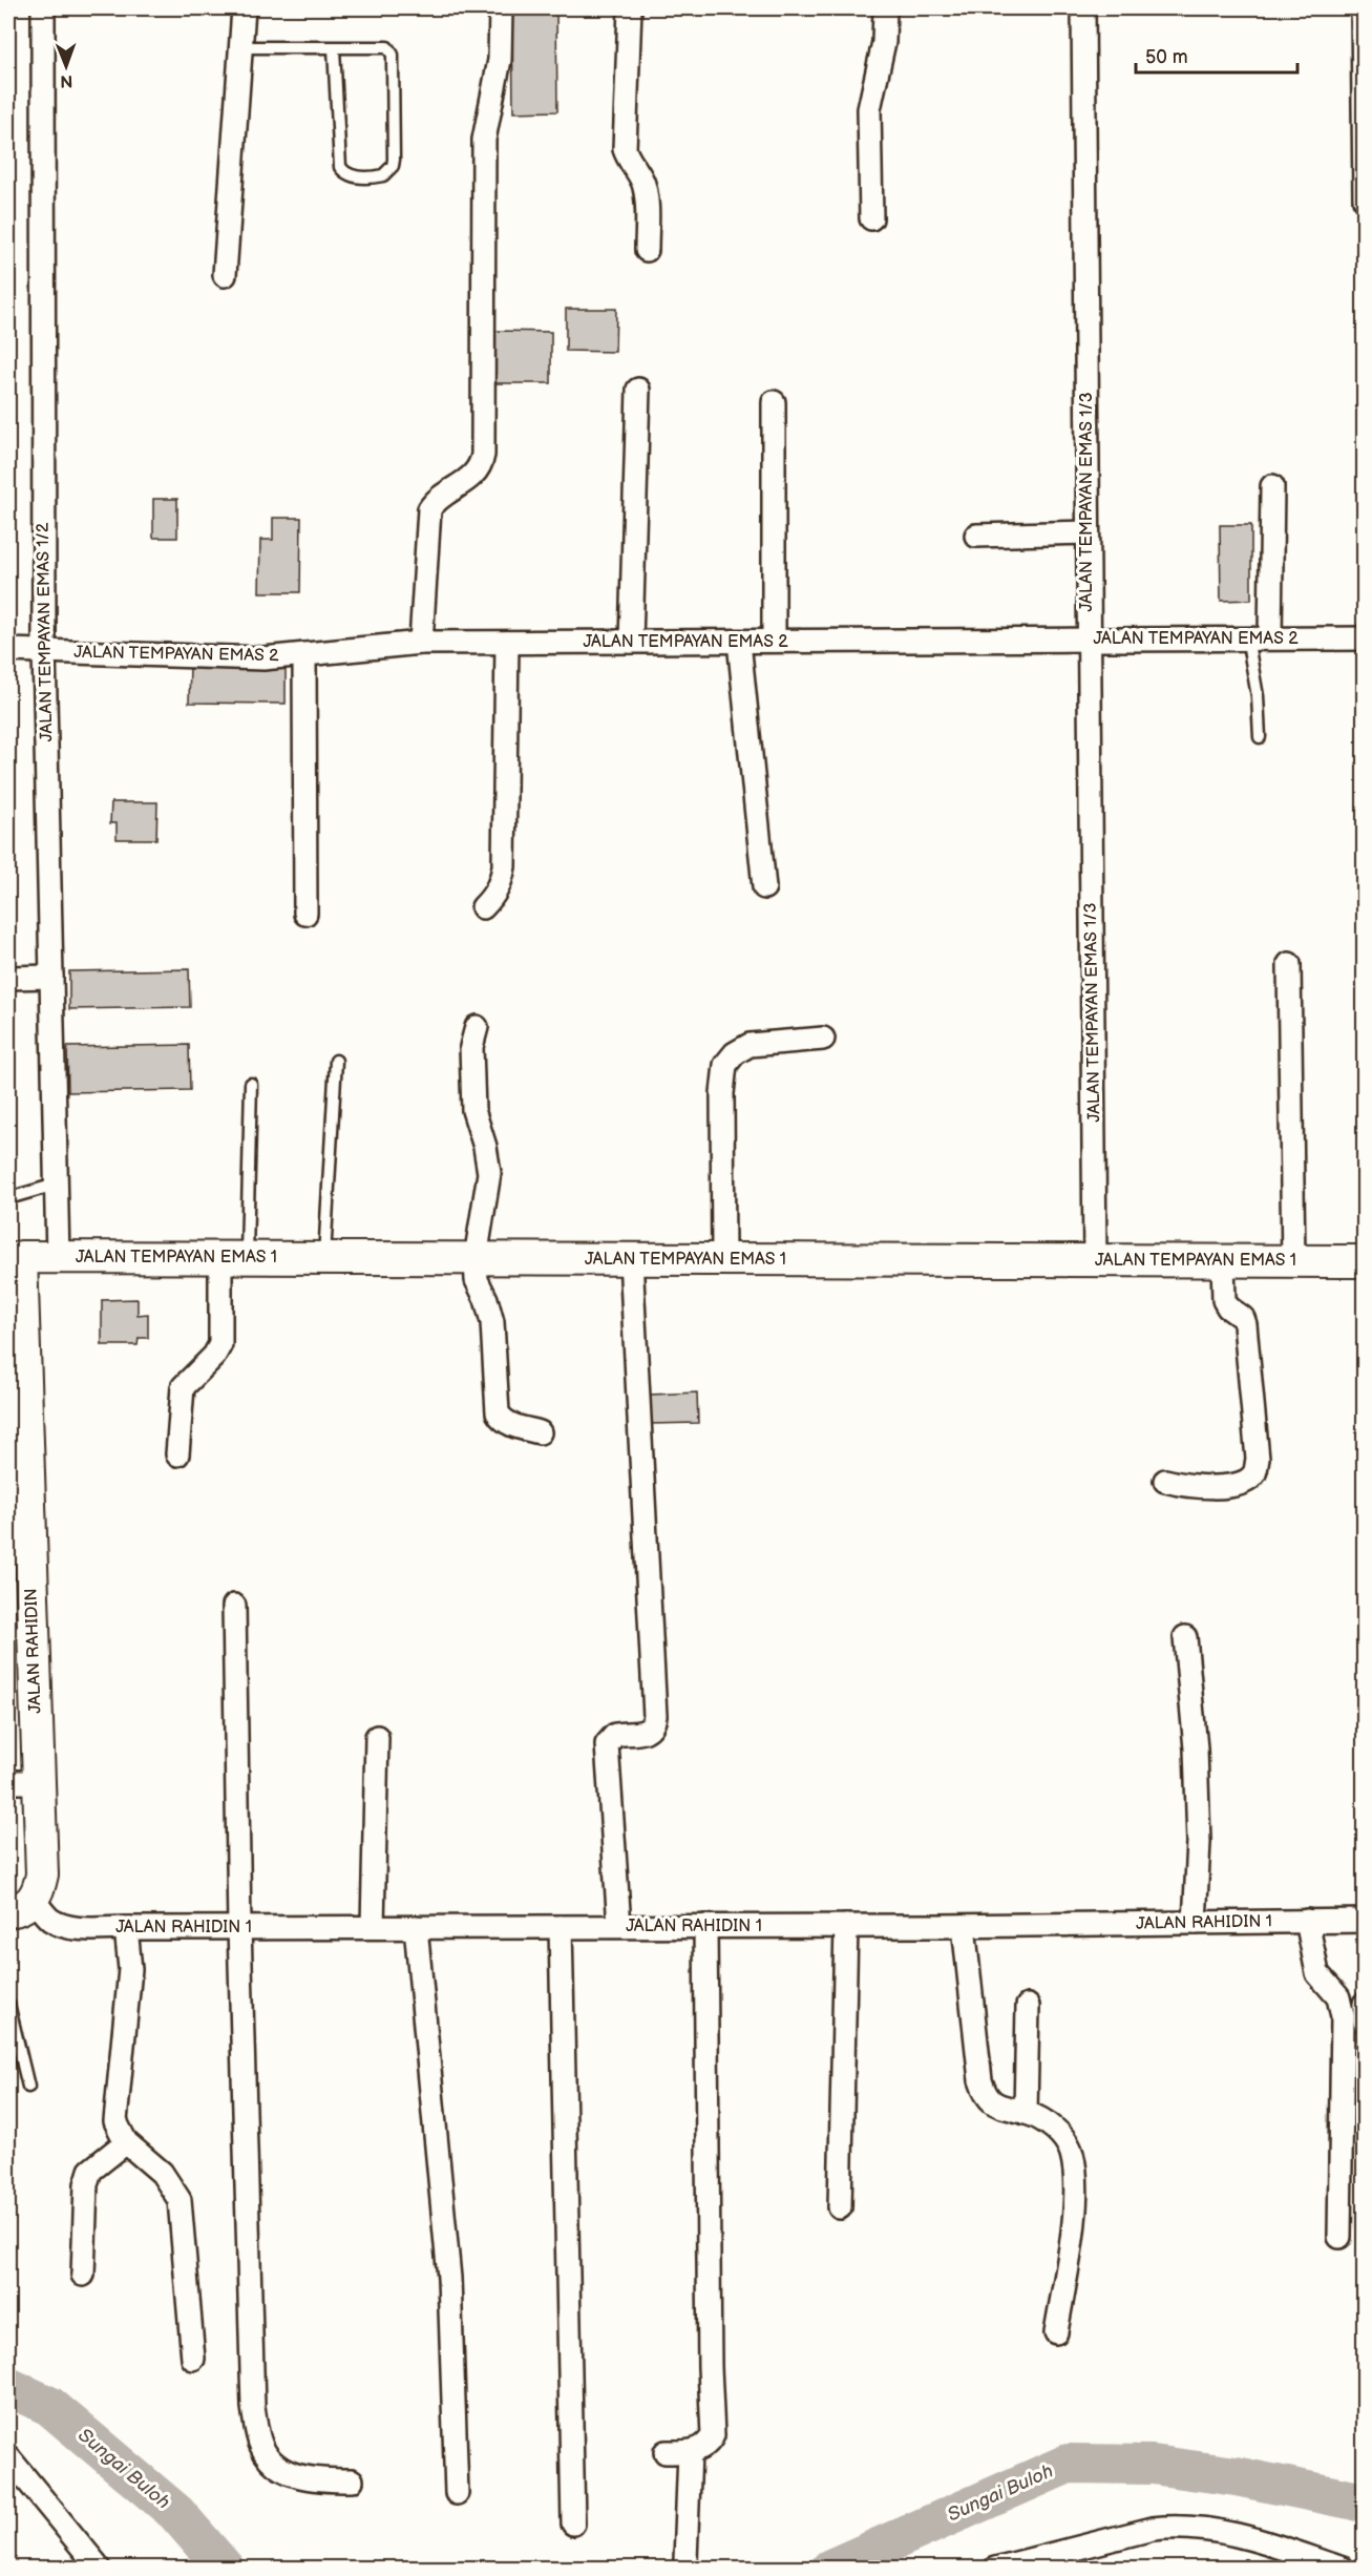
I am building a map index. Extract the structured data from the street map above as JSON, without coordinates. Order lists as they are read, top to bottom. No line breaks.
{"streets":{"street":["JALAN TEMPAYAN EMAS 1/3","JALAN TEMPAYAN EMAS 1/2","JALAN TEMPAYAN EMAS 2","JALAN TEMPAYAN EMAS 1","JALAN RAHIDIN","JALAN RAHIDIN 1"]},"crossings":[["JALAN TEMPAYAN EMAS 1/3","JALAN TEMPAYAN EMAS 2"],["JALAN TEMPAYAN EMAS 1/3","JALAN TEMPAYAN EMAS 1"],["JALAN TEMPAYAN EMAS 1/2","JALAN TEMPAYAN EMAS 2"],["JALAN TEMPAYAN EMAS 1/2","JALAN TEMPAYAN EMAS 1"],["JALAN TEMPAYAN EMAS 1","JALAN RAHIDIN"],["JALAN RAHIDIN","JALAN RAHIDIN 1"]],"water":["Sungai Buloh"],"scale_bar":"50 m","north":"bottom"}
